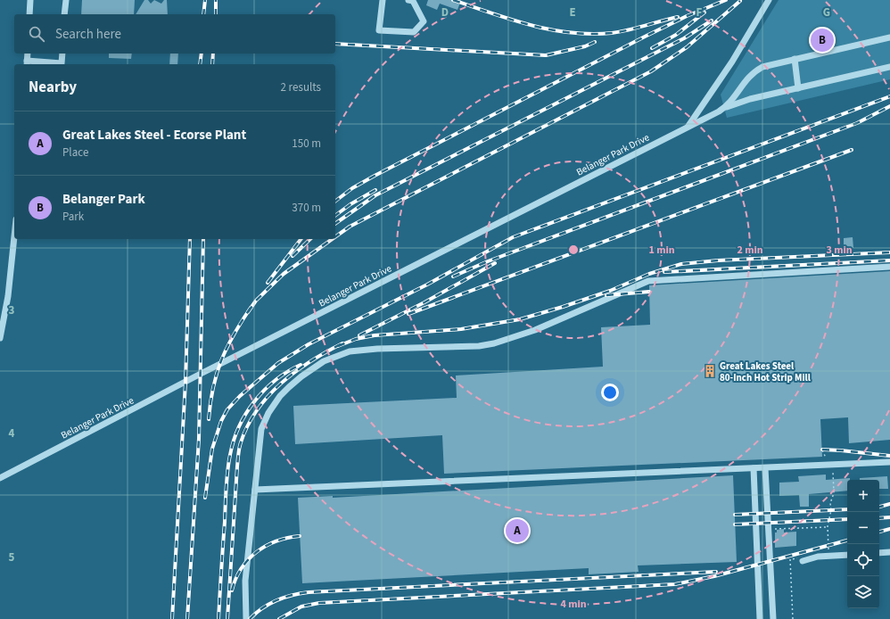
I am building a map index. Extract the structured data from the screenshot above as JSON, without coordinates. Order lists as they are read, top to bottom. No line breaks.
{"streets":{"street":["Belanger Park Drive"]},"places":{"building":["Great Lakes Steel 80-Inch Hot Strip Mill"]},"page":{"search":"Search here","pins":["B","A"],"heading":["Nearby","2 results"],"list":[{"mark":"A","name":"Great Lakes Steel - Ecorse Plant","note":"Place","value":"150 m"},{"mark":"B","name":"Belanger Park","note":"Park","value":"370 m"}],"map_buttons":["+","−"]},"grid":{"columns":["D","E","F","G"],"rows":["3","4","5"]},"rings":["1 min","2 min","3 min","4 min"]}
